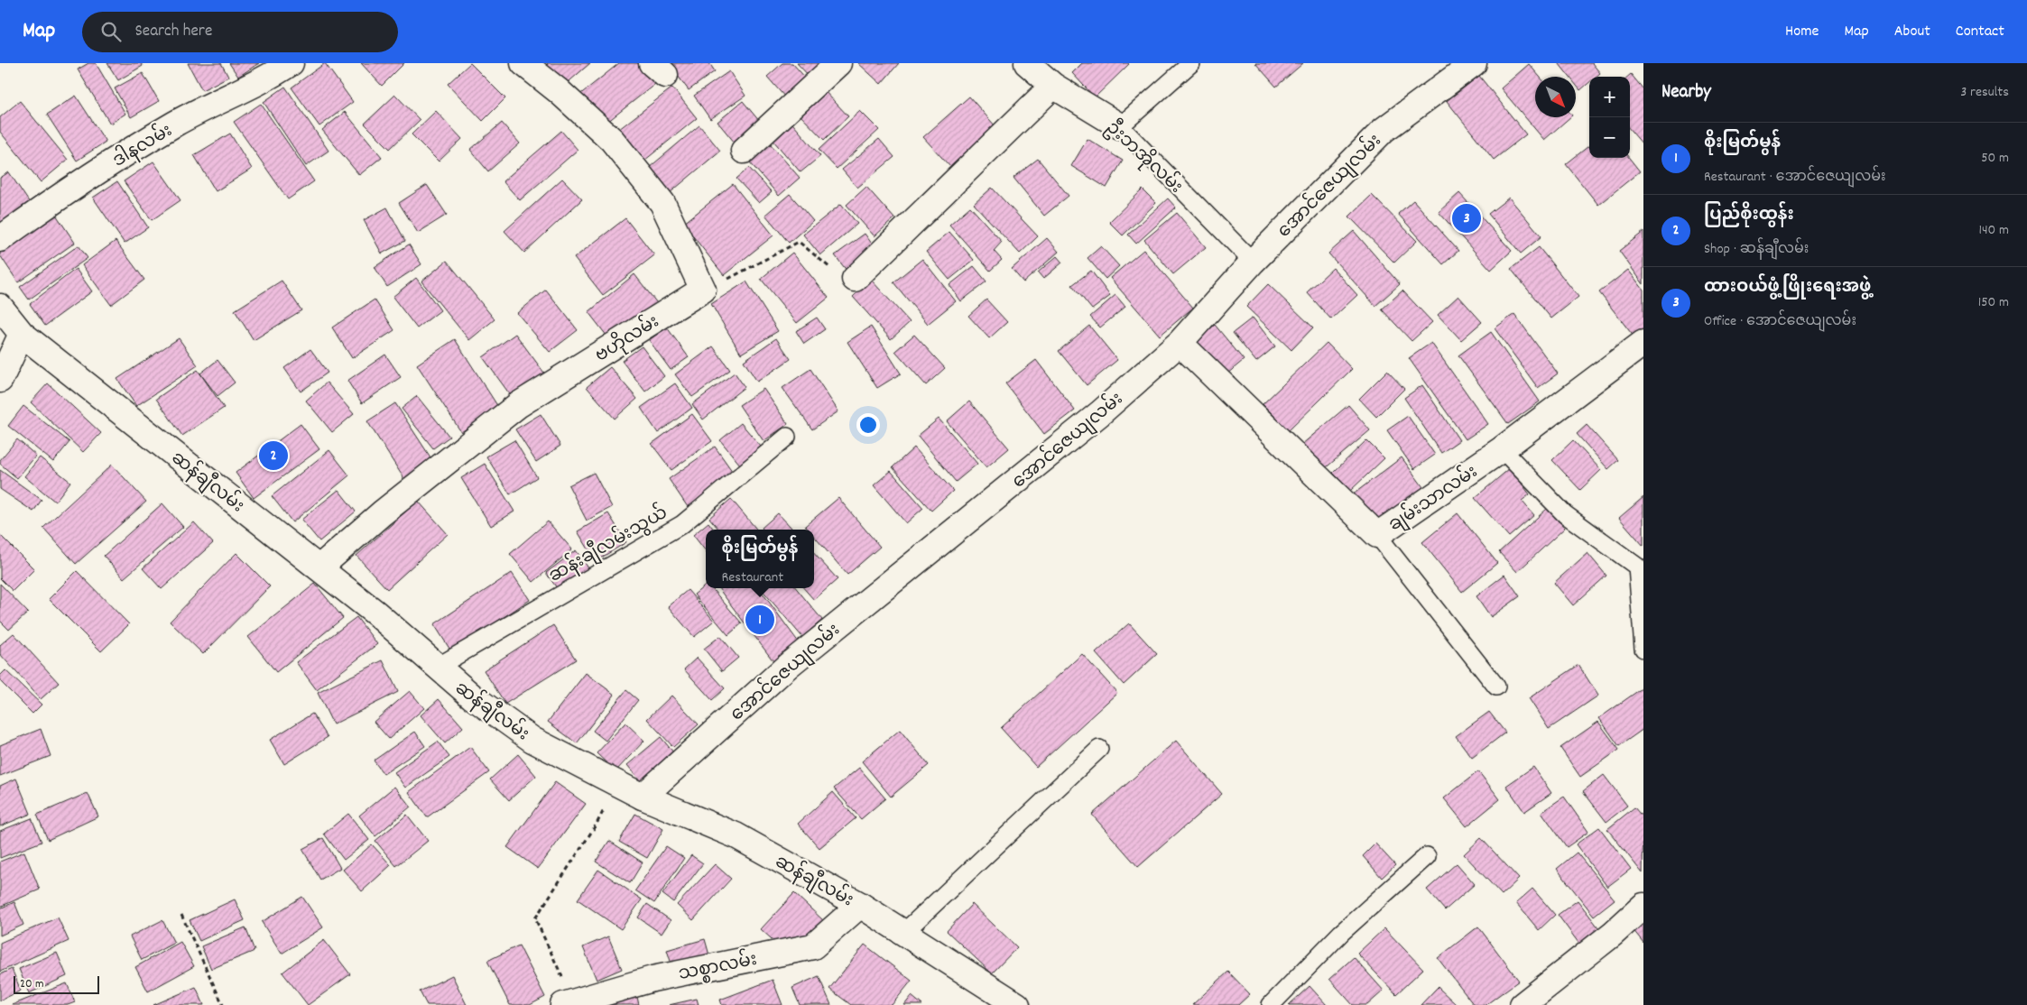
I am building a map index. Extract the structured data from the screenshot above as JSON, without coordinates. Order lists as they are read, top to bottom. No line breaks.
{"streets":{"street":["ဒါနလမ်း","ဦးဘအိုလမ်း","အောင်ဇေယျလမ်း","ဗဟိုလမ်း","ဆန်ချီလမ်း","ချမ်းသာလမ်း","သစ္စာလမ်း"],"lane":["ဆန်းချီလမ်းသွယ်"]},"crossings":[["ဦးဘအိုလမ်း","အောင်ဇေယျလမ်း"],["အောင်ဇေယျလမ်း","ဆန်ချီလမ်း"],["အောင်ဇေယျလမ်း","ချမ်းသာလမ်း"],["ဗဟိုလမ်း","ဆန်ချီလမ်း"],["ဆန်ချီလမ်း","ဆန်းချီလမ်းသွယ်"],["ဆန်ချီလမ်း","သစ္စာလမ်း"]],"scale_bar":"20 m","north":"bottom right","page":{"header":"Map","search":"Search here","nav":["Home","Map","About","Contact"],"heading":["Nearby","3 results"],"map_buttons":["+","−"],"list":[{"mark":"1","name":"စိုးမြတ်မွန်","note":"Restaurant · အောင်ဇေယျလမ်း","value":"50 m"},{"mark":"2","name":"ပြည်စိုးထွန်း","note":"Shop · ဆန်ချီလမ်း","value":"140 m"},{"mark":"3","name":"ထားဝယ်ဖွံ့ဖြိုးရေးအဖွဲ့","note":"Office · အောင်ဇေယျလမ်း","value":"150 m"}],"pins":["3","2","1"],"popup":["စိုးမြတ်မွန်","Restaurant"],"scale":"20 m"}}
